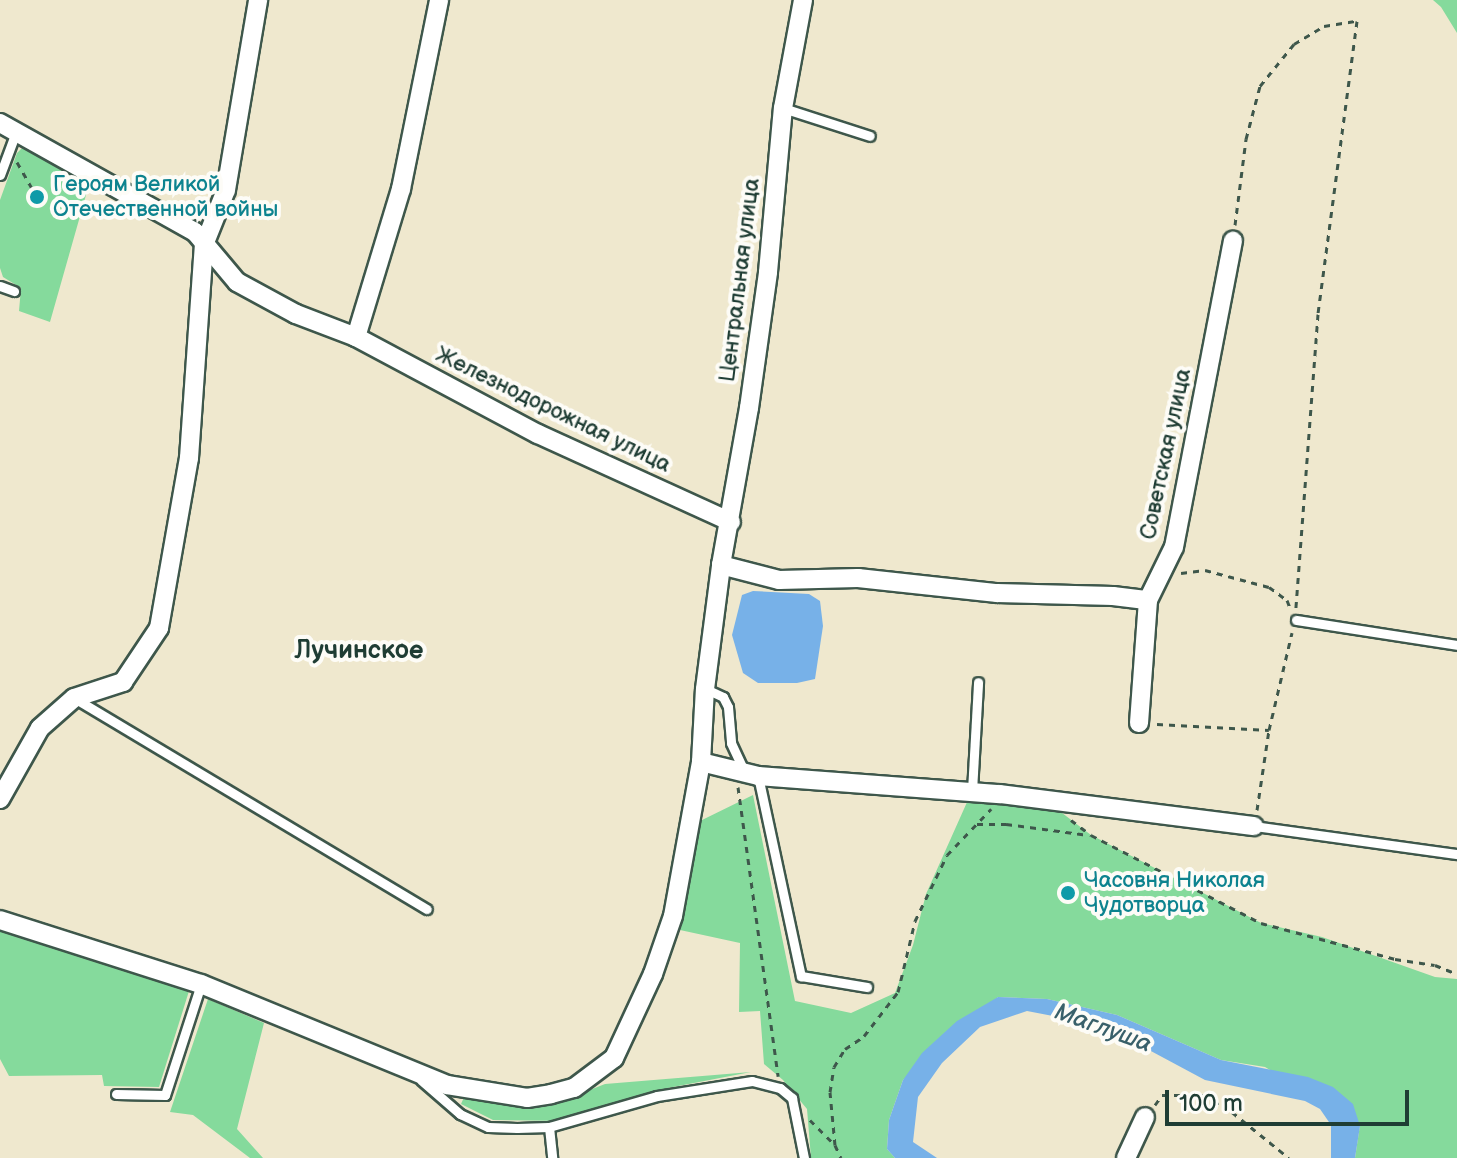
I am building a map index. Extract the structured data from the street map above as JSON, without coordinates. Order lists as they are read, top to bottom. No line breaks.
{"streets":{"street":["Центральная улица","Железнодорожная улица","Советская улица"]},"crossings":[["Центральная улица","Железнодорожная улица"]],"districts":["Лучинское"],"water":["Маглуша"],"places":["Героям Великой Отечественной войны","Часовня Николая Чудотворца"],"scale_bar":"100 m"}
